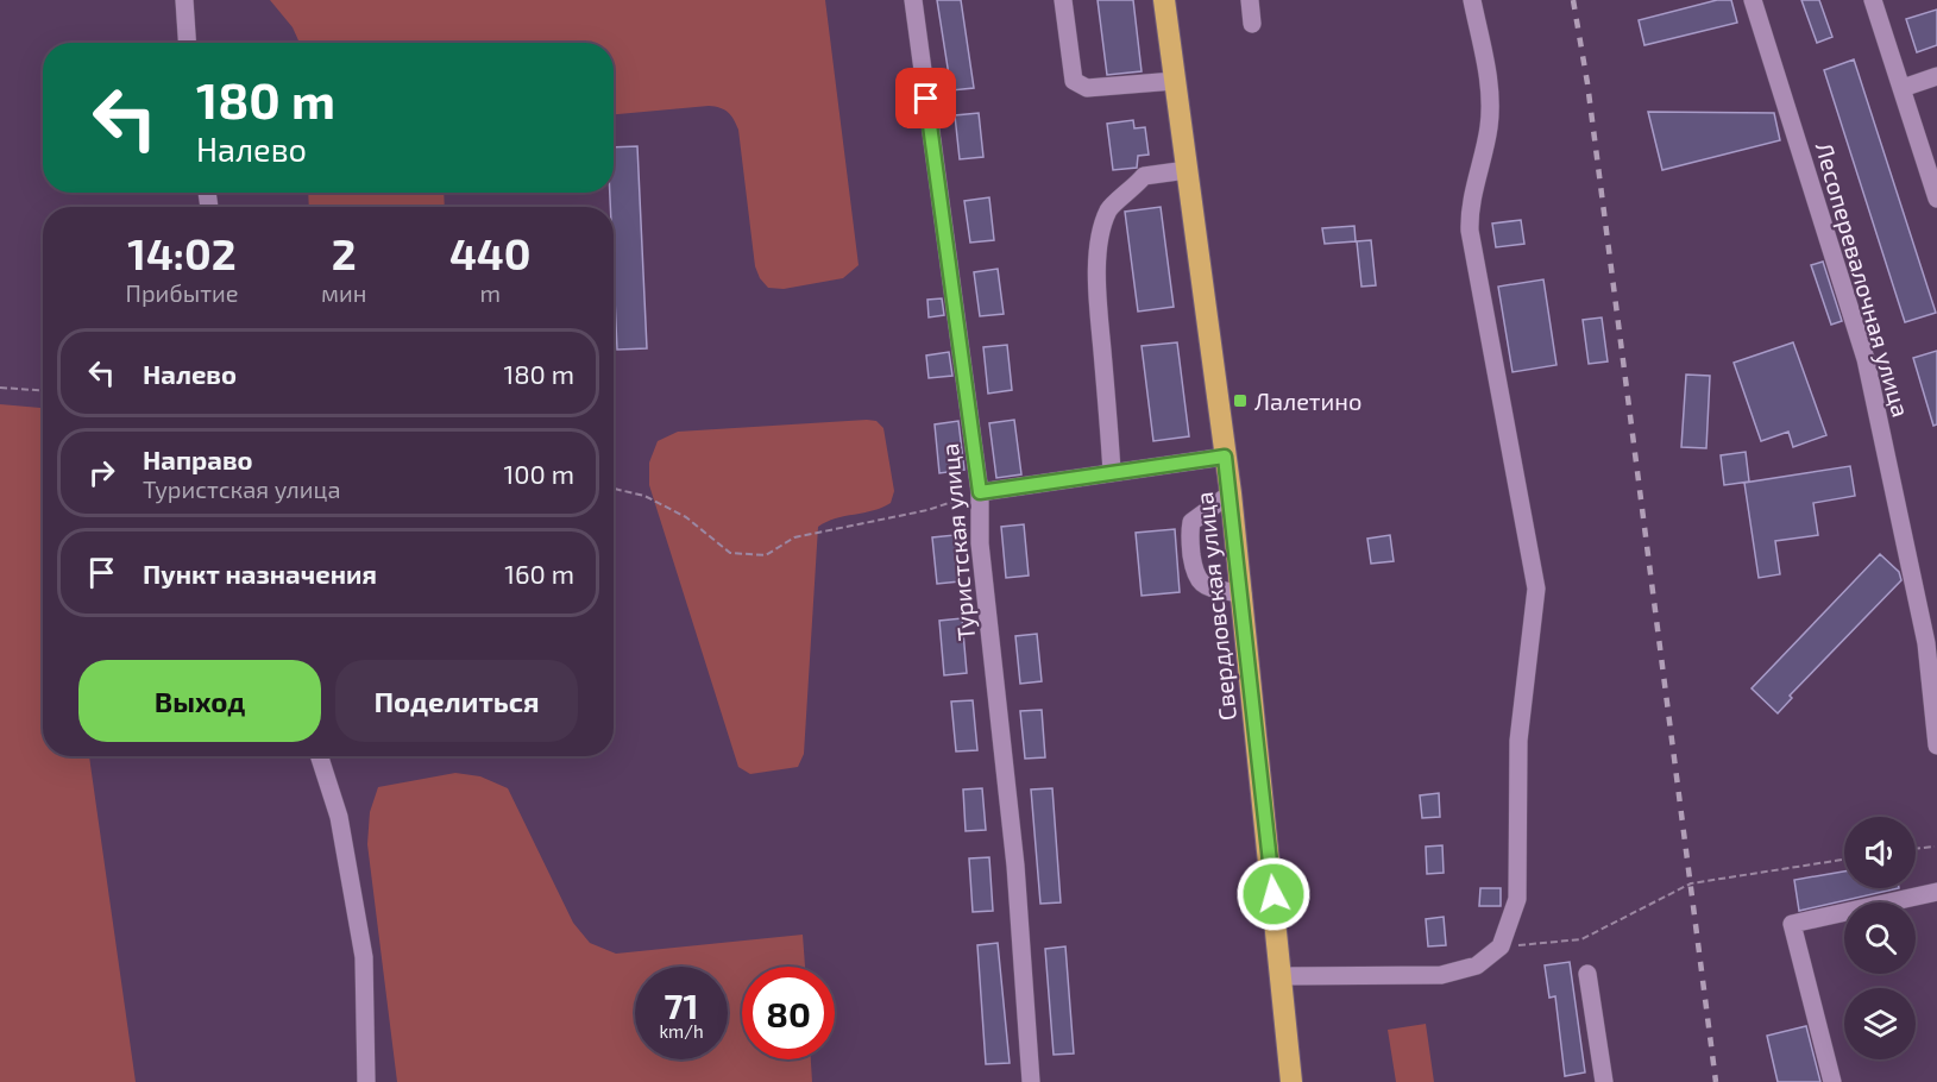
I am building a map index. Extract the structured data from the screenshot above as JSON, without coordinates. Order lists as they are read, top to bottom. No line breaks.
{"streets":{"highway":["Свердловская улица"],"street":["Лесоперевалочная улица","Туристская улица"]},"places":{"transit":["Лалетино"]},"page":{"turn":["180 m","Налево"],"eta":["14:02","Прибытие","2","мин","440","m"],"list":[{"name":"Налево","value":"180 m"},{"name":"Направо","note":"Туристская улица","value":"100 m"},{"name":"Пункт назначения","value":"160 m"}],"buttons":["Выход","Поделиться"],"speed":"71 km/h","limit":"80"}}
